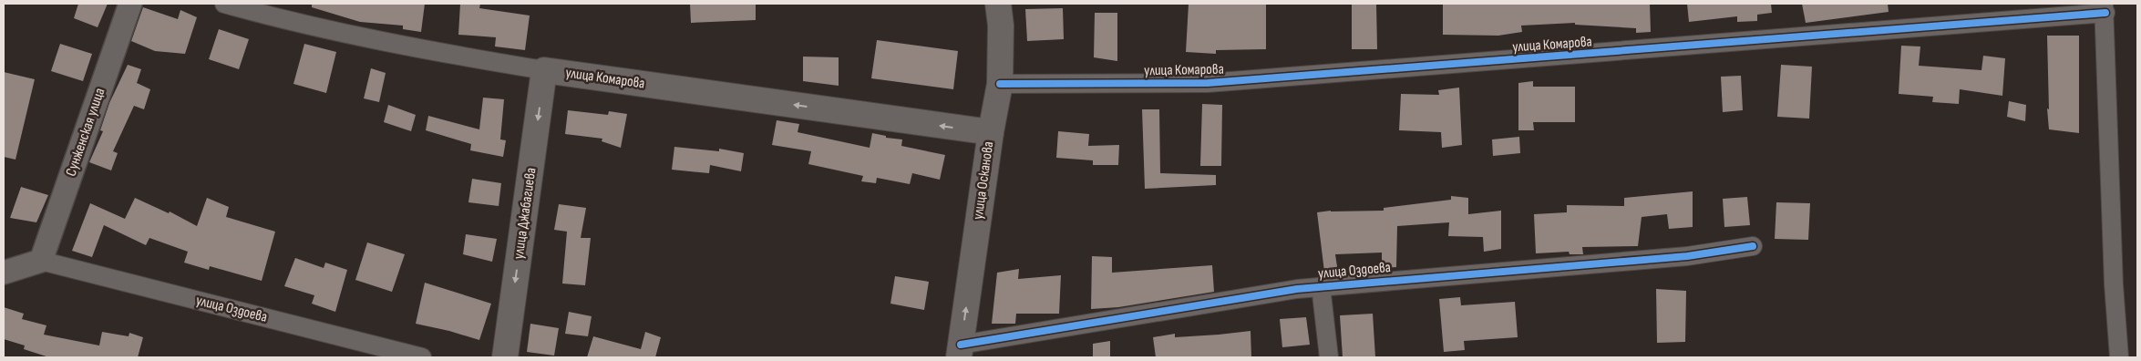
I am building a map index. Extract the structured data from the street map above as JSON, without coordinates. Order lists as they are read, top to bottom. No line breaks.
{"streets":{"main road":["улица Комарова","улица Осканова","улица Джабагиева"],"street":["Сунженская улица","улица Оздоева"]},"crossings":[["улица Комарова","улица Осканова"],["улица Комарова","улица Джабагиева"],["Сунженская улица","улица Оздоева"],["улица Осканова","улица Оздоева"]],"one_way":["улица Осканова","улица Джабагиева"]}
